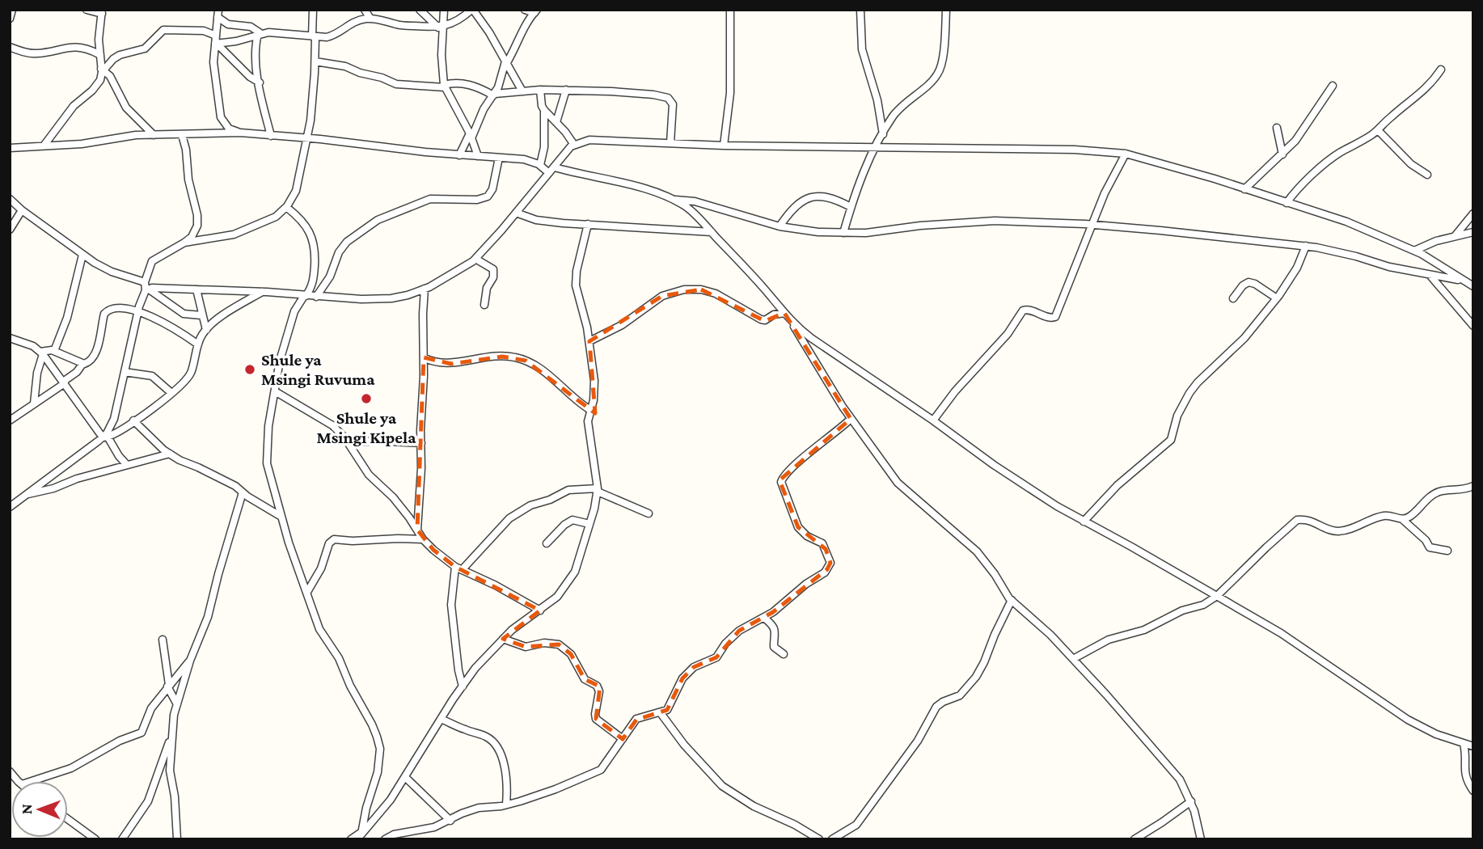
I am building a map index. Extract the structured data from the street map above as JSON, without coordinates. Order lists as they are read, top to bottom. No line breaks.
{"places":["Shule ya Msingi Ruvuma","Shule ya Msingi Kipela"],"north":"left"}
